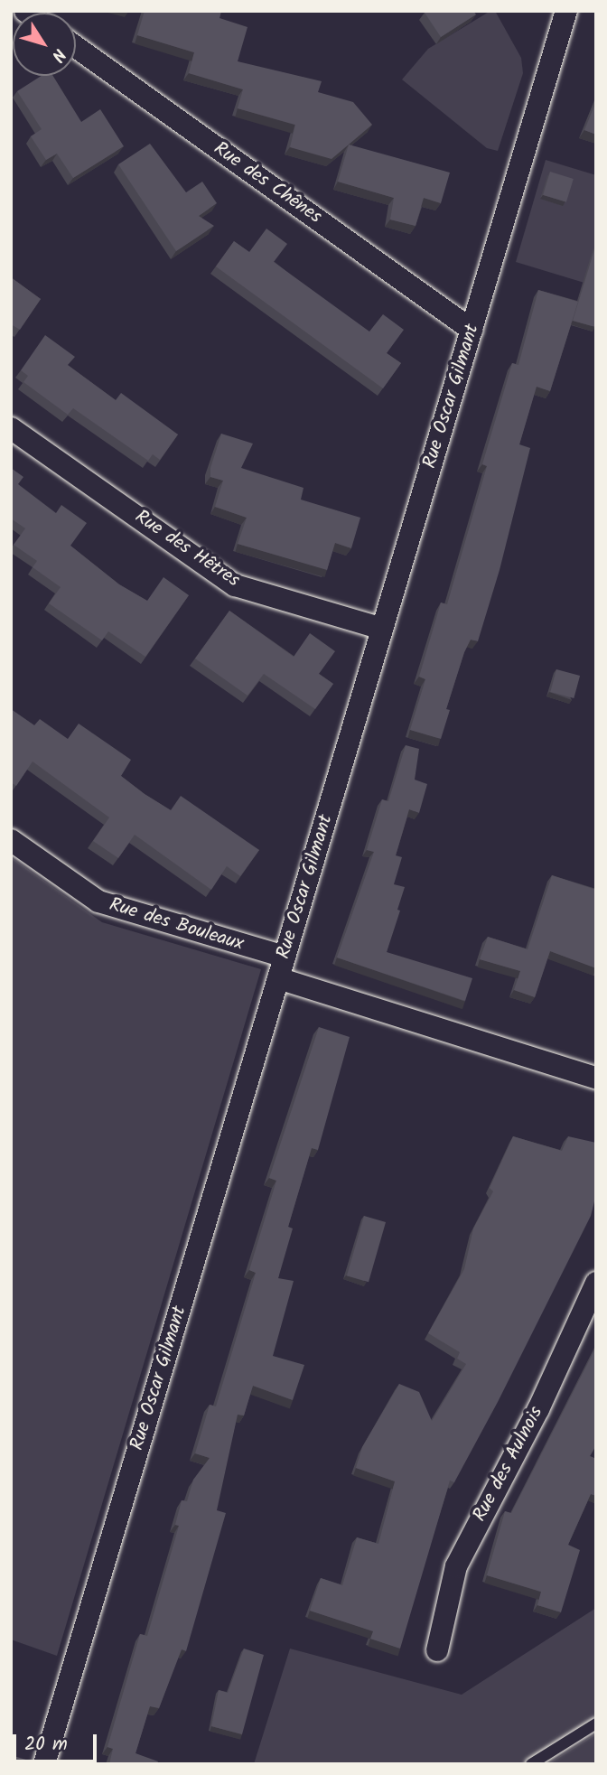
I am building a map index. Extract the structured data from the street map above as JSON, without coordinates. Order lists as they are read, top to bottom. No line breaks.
{"streets":{"street":["Rue des Chênes","Rue Oscar Gilmant","Rue des Hêtres","Rue des Bouleaux","Rue des Aulnois"]},"crossings":[["Rue des Chênes","Rue Oscar Gilmant"],["Rue Oscar Gilmant","Rue des Hêtres"],["Rue Oscar Gilmant","Rue des Bouleaux"]],"scale_bar":"20 m","north":"bottom right"}
